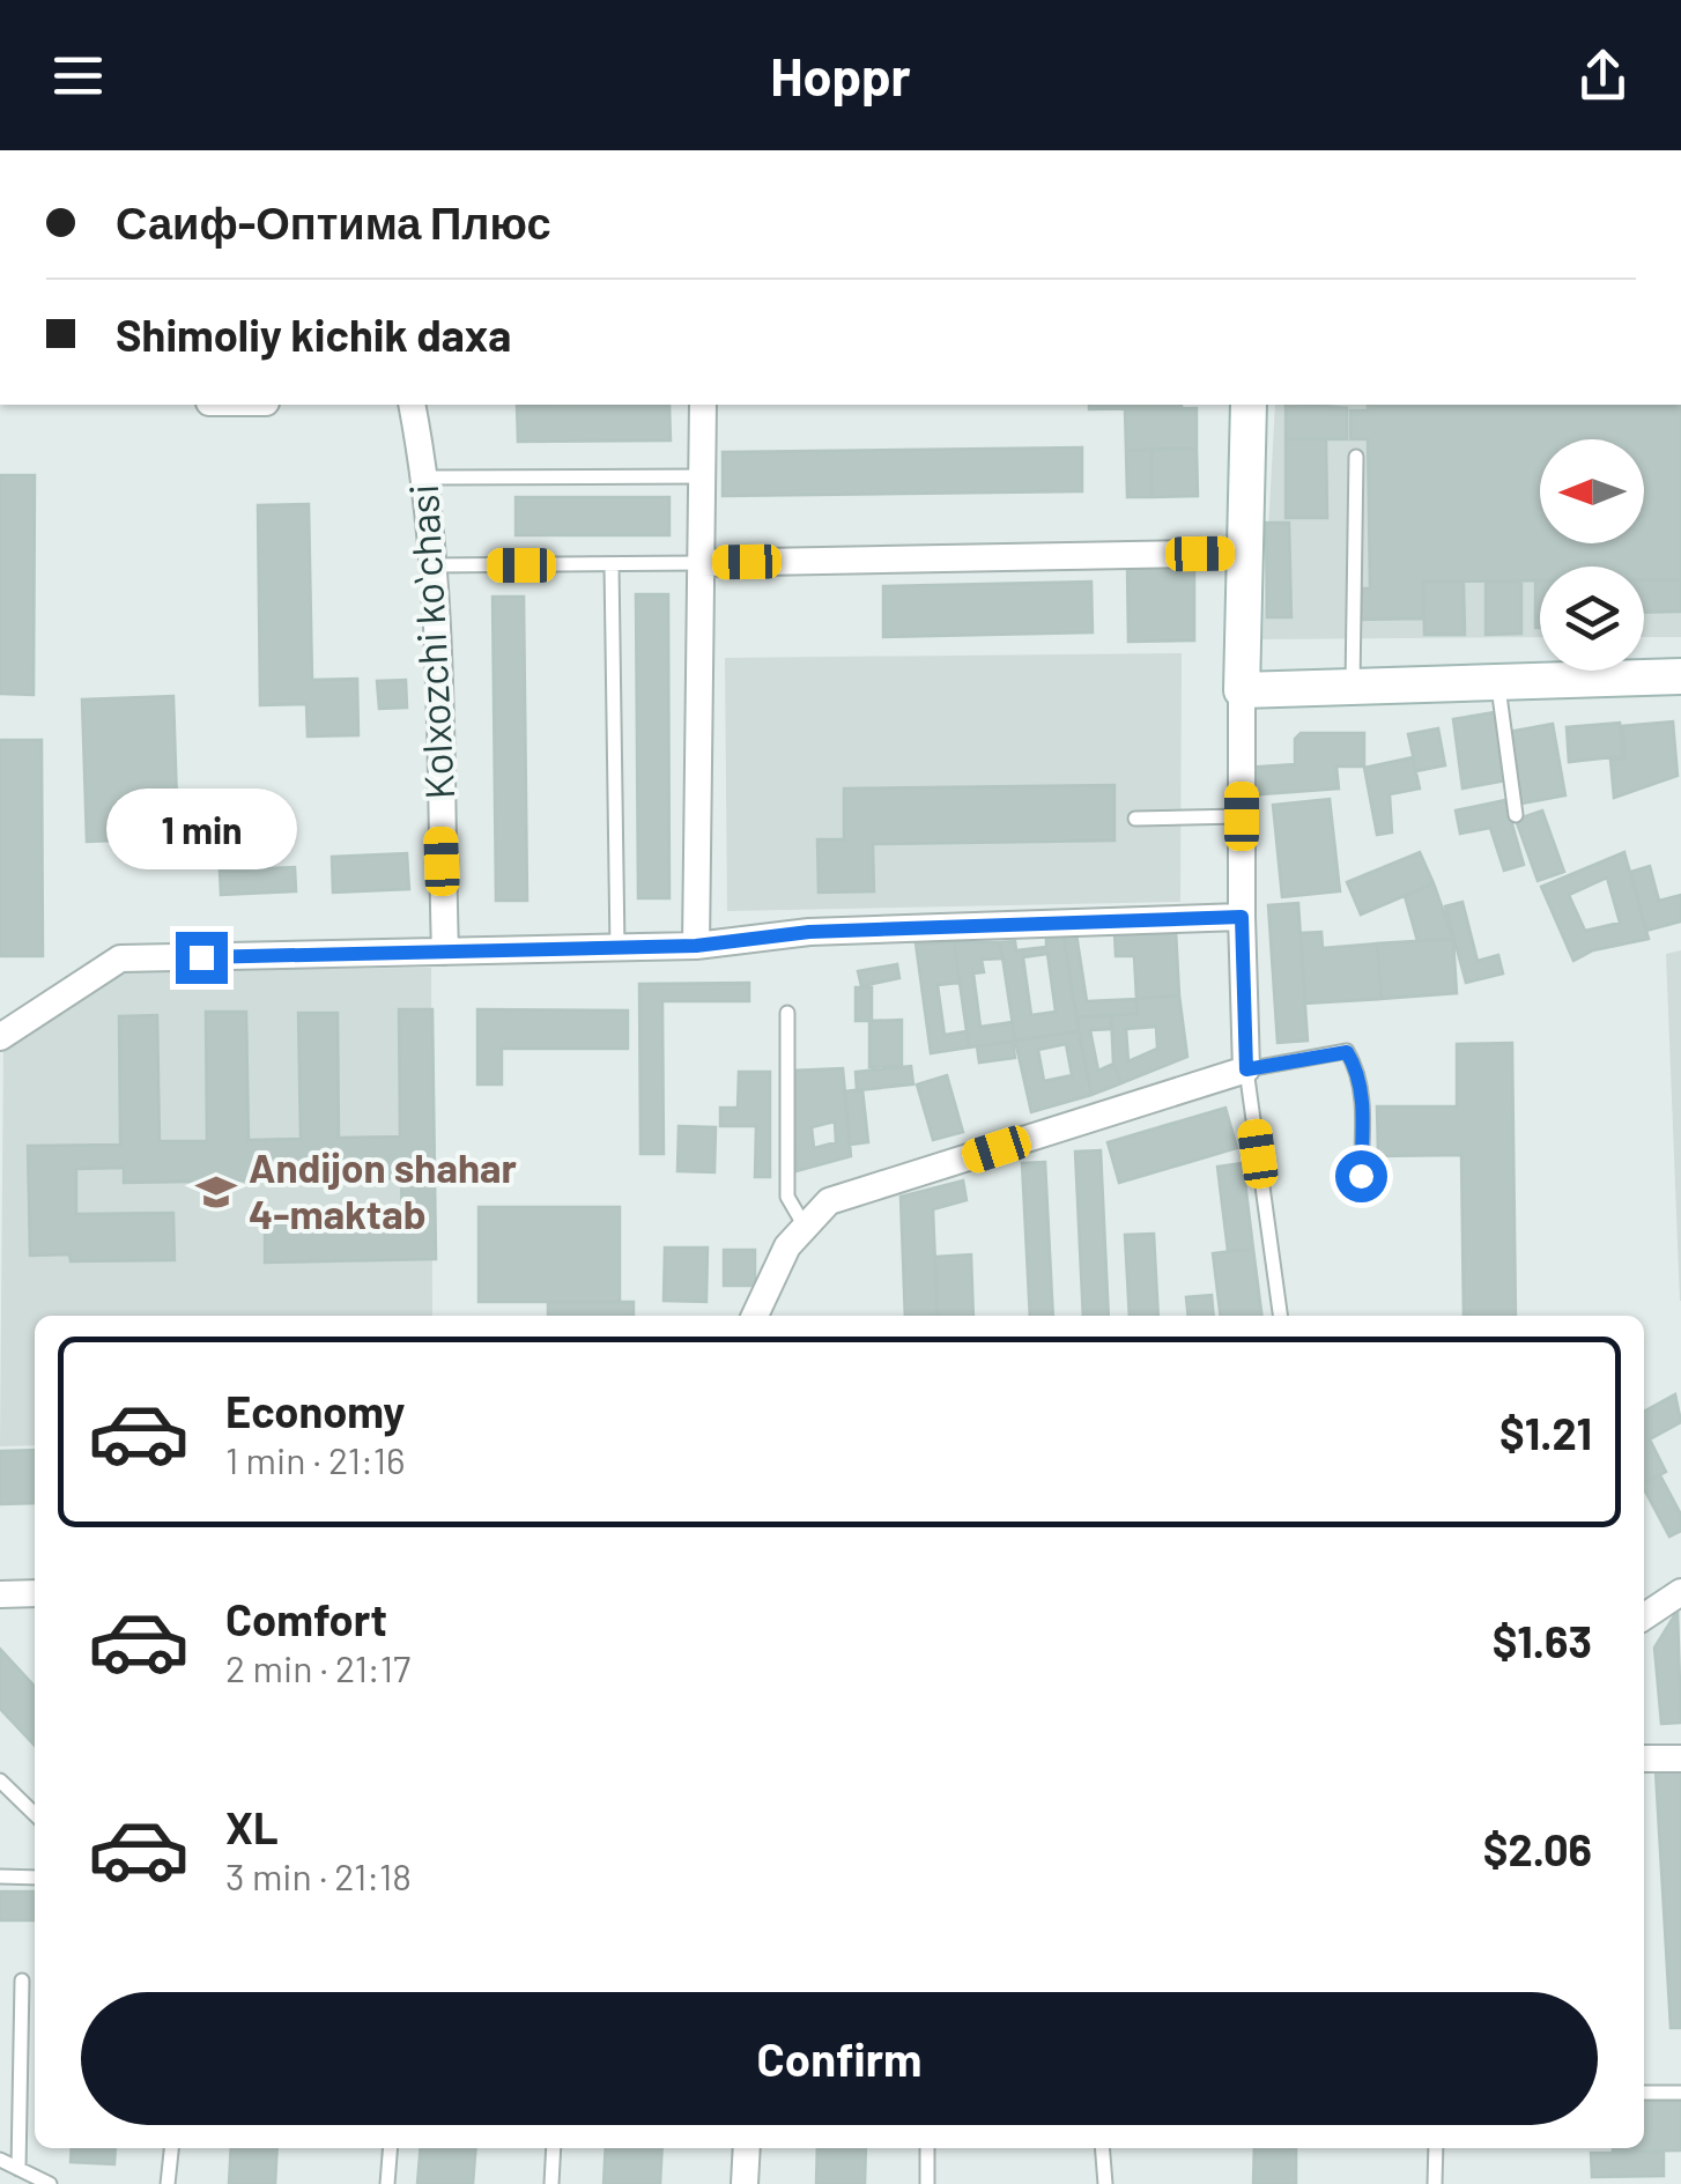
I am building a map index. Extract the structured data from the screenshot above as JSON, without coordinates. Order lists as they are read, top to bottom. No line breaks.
{"streets":{"street":["Kolxozchi koʻchasi"]},"places":{"school or university":["Andijon shahar 4-maktab"]},"north":"left","page":{"header":"Hoppr","banner":["Саиф-Оптима Плюс","Shimoliy kichik daxa"],"bubble":"1 min","list":[{"name":"Economy","note":"1 min · 21:16","value":"$1.21"},{"name":"Comfort","note":"2 min · 21:17","value":"$1.63"},{"name":"XL","note":"3 min · 21:18","value":"$2.06"}],"buttons":"Confirm"}}
